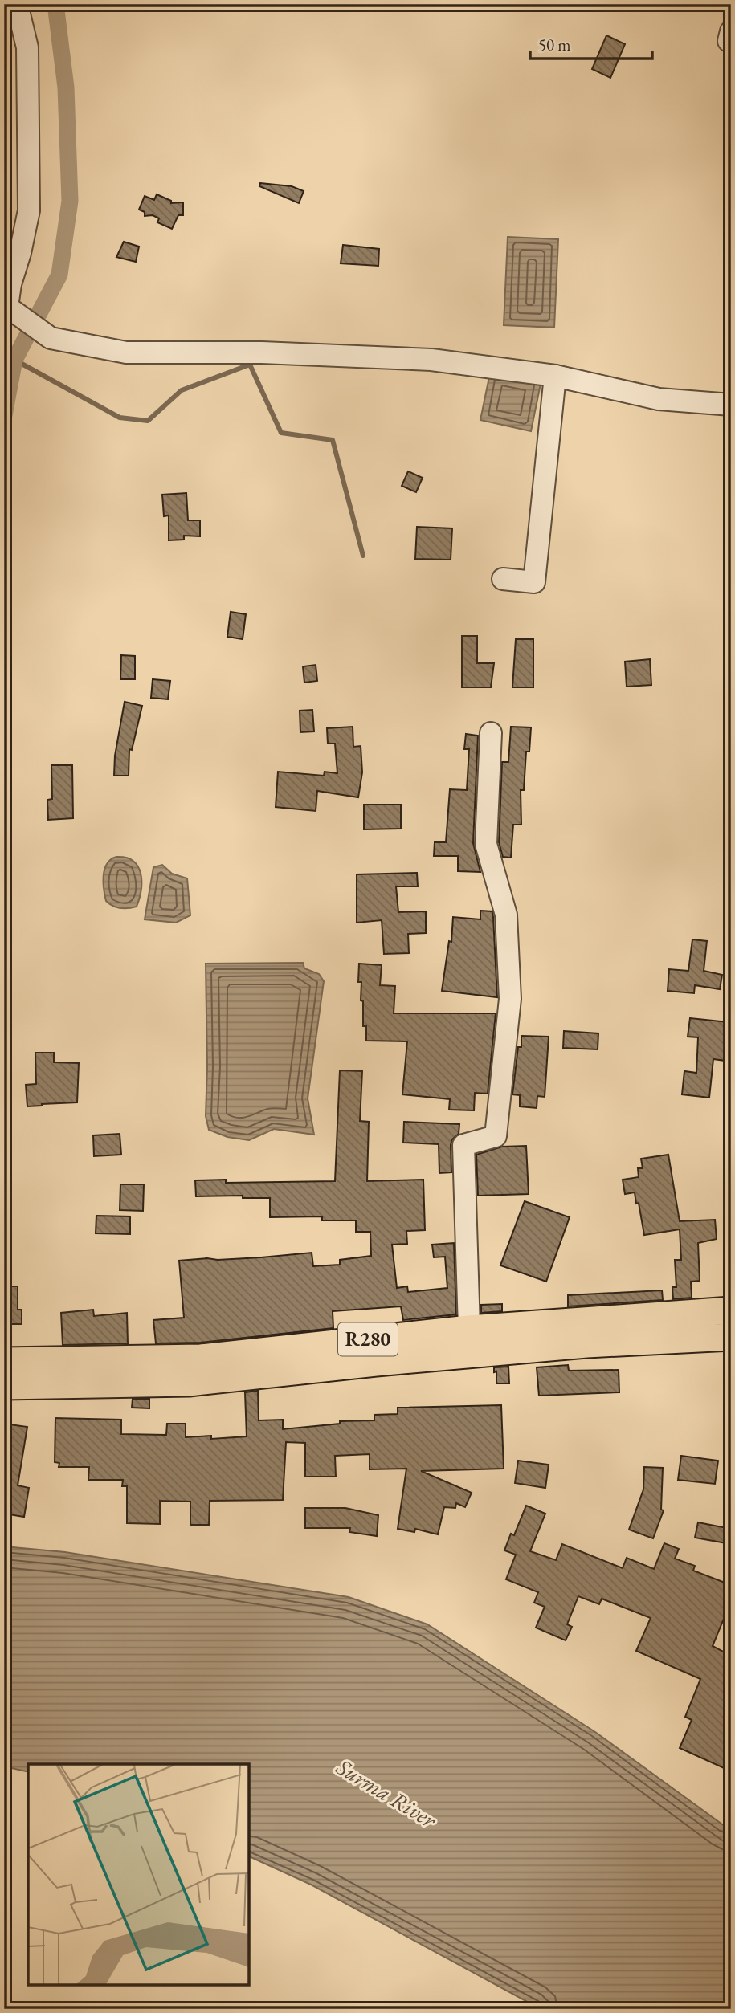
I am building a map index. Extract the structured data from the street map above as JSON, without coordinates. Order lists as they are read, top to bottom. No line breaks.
{"streets":{"main road":["R280"]},"water":["Surma River"],"scale_bar":"50 m"}
